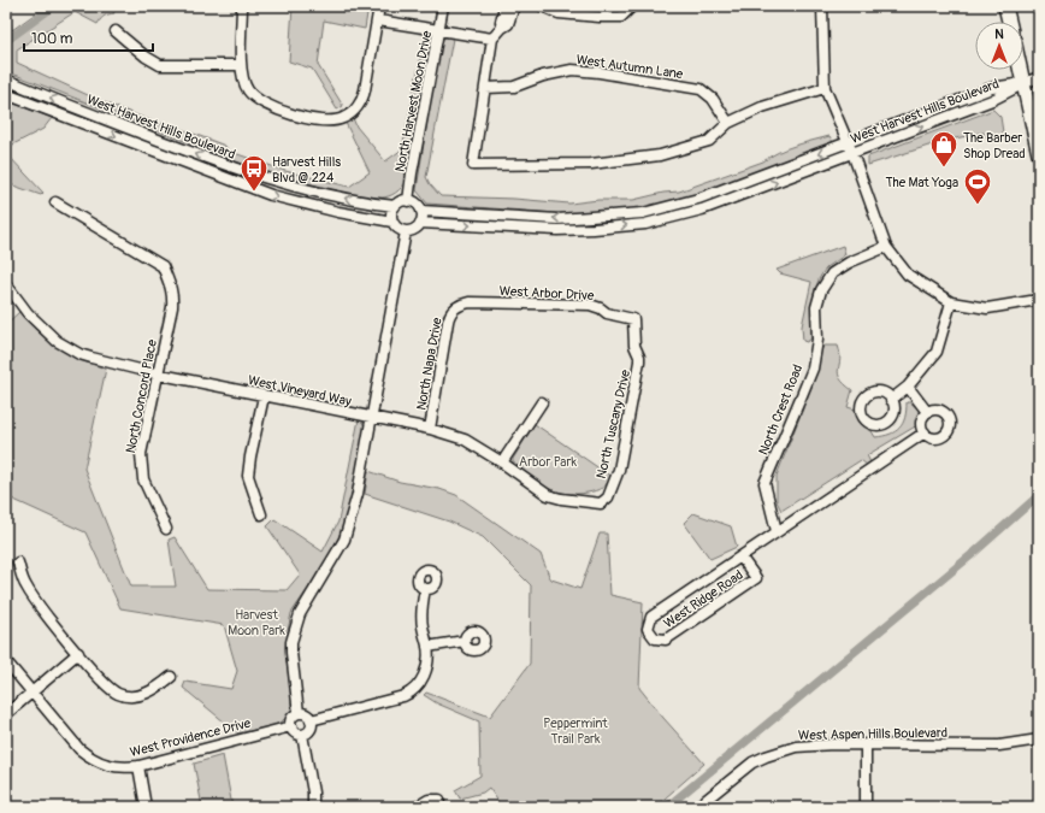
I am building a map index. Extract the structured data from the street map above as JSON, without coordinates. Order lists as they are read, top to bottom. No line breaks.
{"streets":{"street":["West Autumn Lane","North Harvest Moon Drive","West Harvest Hills Boulevard","West Arbor Drive","North Napa Drive","West Vineyard Way","North Concord Place","North Crest Road","North Tuscany Drive","West Ridge Road","West Aspen Hills Boulevard","West Providence Drive"]},"crossings":[["North Harvest Moon Drive","West Harvest Hills Boulevard"],["West Arbor Drive","North Napa Drive"],["West Arbor Drive","North Tuscany Drive"],["North Napa Drive","West Vineyard Way"],["West Vineyard Way","North Concord Place"],["West Vineyard Way","North Tuscany Drive"],["North Crest Road","West Ridge Road"]],"parks":["Arbor Park","Harvest Moon Park","Peppermint Trail Park"],"places":{"shop":["The Barber Shop Dread"],"bus stop":["Harvest Hills Blvd @ 224"],"sports":["The Mat Yoga"]},"scale_bar":"100 m","north":"top"}
